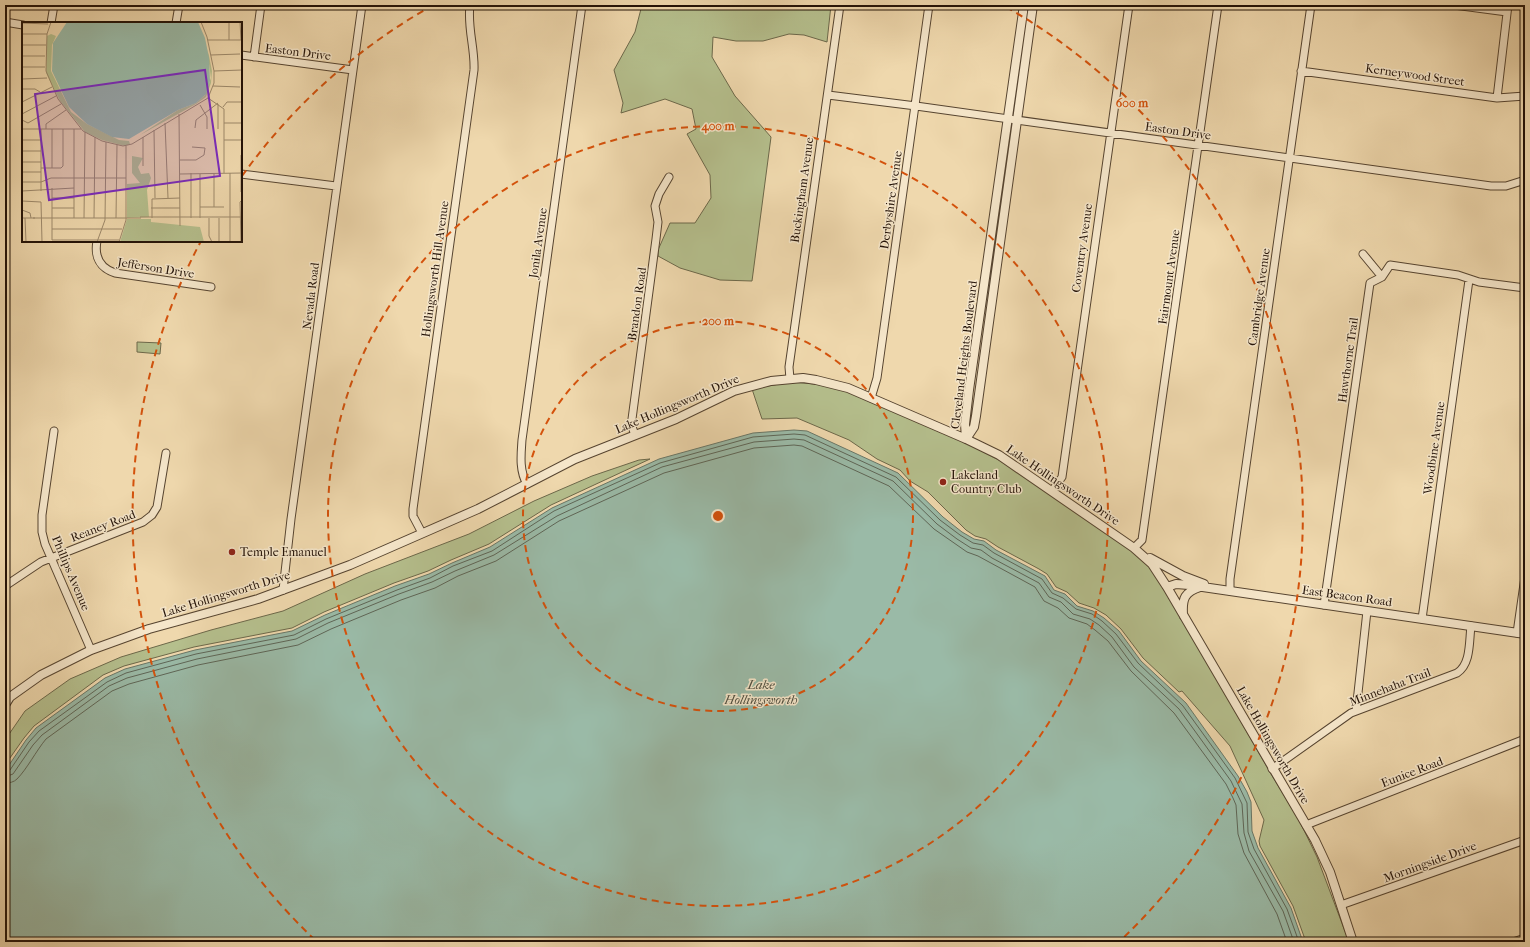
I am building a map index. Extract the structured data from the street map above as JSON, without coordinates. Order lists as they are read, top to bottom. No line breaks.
{"streets":{"street":["Easton Drive","Kerneywood Street","Buckingham Avenue","Derbyshire Avenue","Jonila Avenue","Coventry Avenue","Jefferson Drive","Hollingsworth Hill Avenue","Fairmount Avenue","Nevada Road","Cambridge Avenue","Brandon Road","Cleveland Heights Boulevard","Hawthorne Trail","Lake Hollingsworth Drive","Woodbine Avenue","Reaney Road","Phillips Avenue","East Beacon Road","Minnehaha Trail","Eunice Road","Morningside Drive"]},"crossings":[["Easton Drive","Buckingham Avenue"],["Easton Drive","Derbyshire Avenue"],["Easton Drive","Coventry Avenue"],["Easton Drive","Fairmount Avenue"],["Easton Drive","Nevada Road"],["Easton Drive","Cambridge Avenue"],["Easton Drive","Cleveland Heights Boulevard"],["Kerneywood Street","Cambridge Avenue"],["Buckingham Avenue","Lake Hollingsworth Drive"],["Derbyshire Avenue","Lake Hollingsworth Drive"],["Jonila Avenue","Lake Hollingsworth Drive"],["Coventry Avenue","Lake Hollingsworth Drive"],["Hollingsworth Hill Avenue","Lake Hollingsworth Drive"],["Fairmount Avenue","Lake Hollingsworth Drive"],["Nevada Road","Lake Hollingsworth Drive"],["Cambridge Avenue","East Beacon Road"],["Brandon Road","Lake Hollingsworth Drive"],["Cleveland Heights Boulevard","Lake Hollingsworth Drive"],["Hawthorne Trail","Woodbine Avenue"],["Hawthorne Trail","East Beacon Road"],["Lake Hollingsworth Drive","Phillips Avenue"],["Lake Hollingsworth Drive","East Beacon Road"],["Lake Hollingsworth Drive","Minnehaha Trail"],["Lake Hollingsworth Drive","Eunice Road"],["Lake Hollingsworth Drive","Morningside Drive"],["Woodbine Avenue","East Beacon Road"],["Reaney Road","Phillips Avenue"],["East Beacon Road","Minnehaha Trail"]],"water":["Lake Hollingsworth"],"places":["Lakeland Country Club","Temple Emanuel"],"rings":["600 m","400 m","200 m"]}
